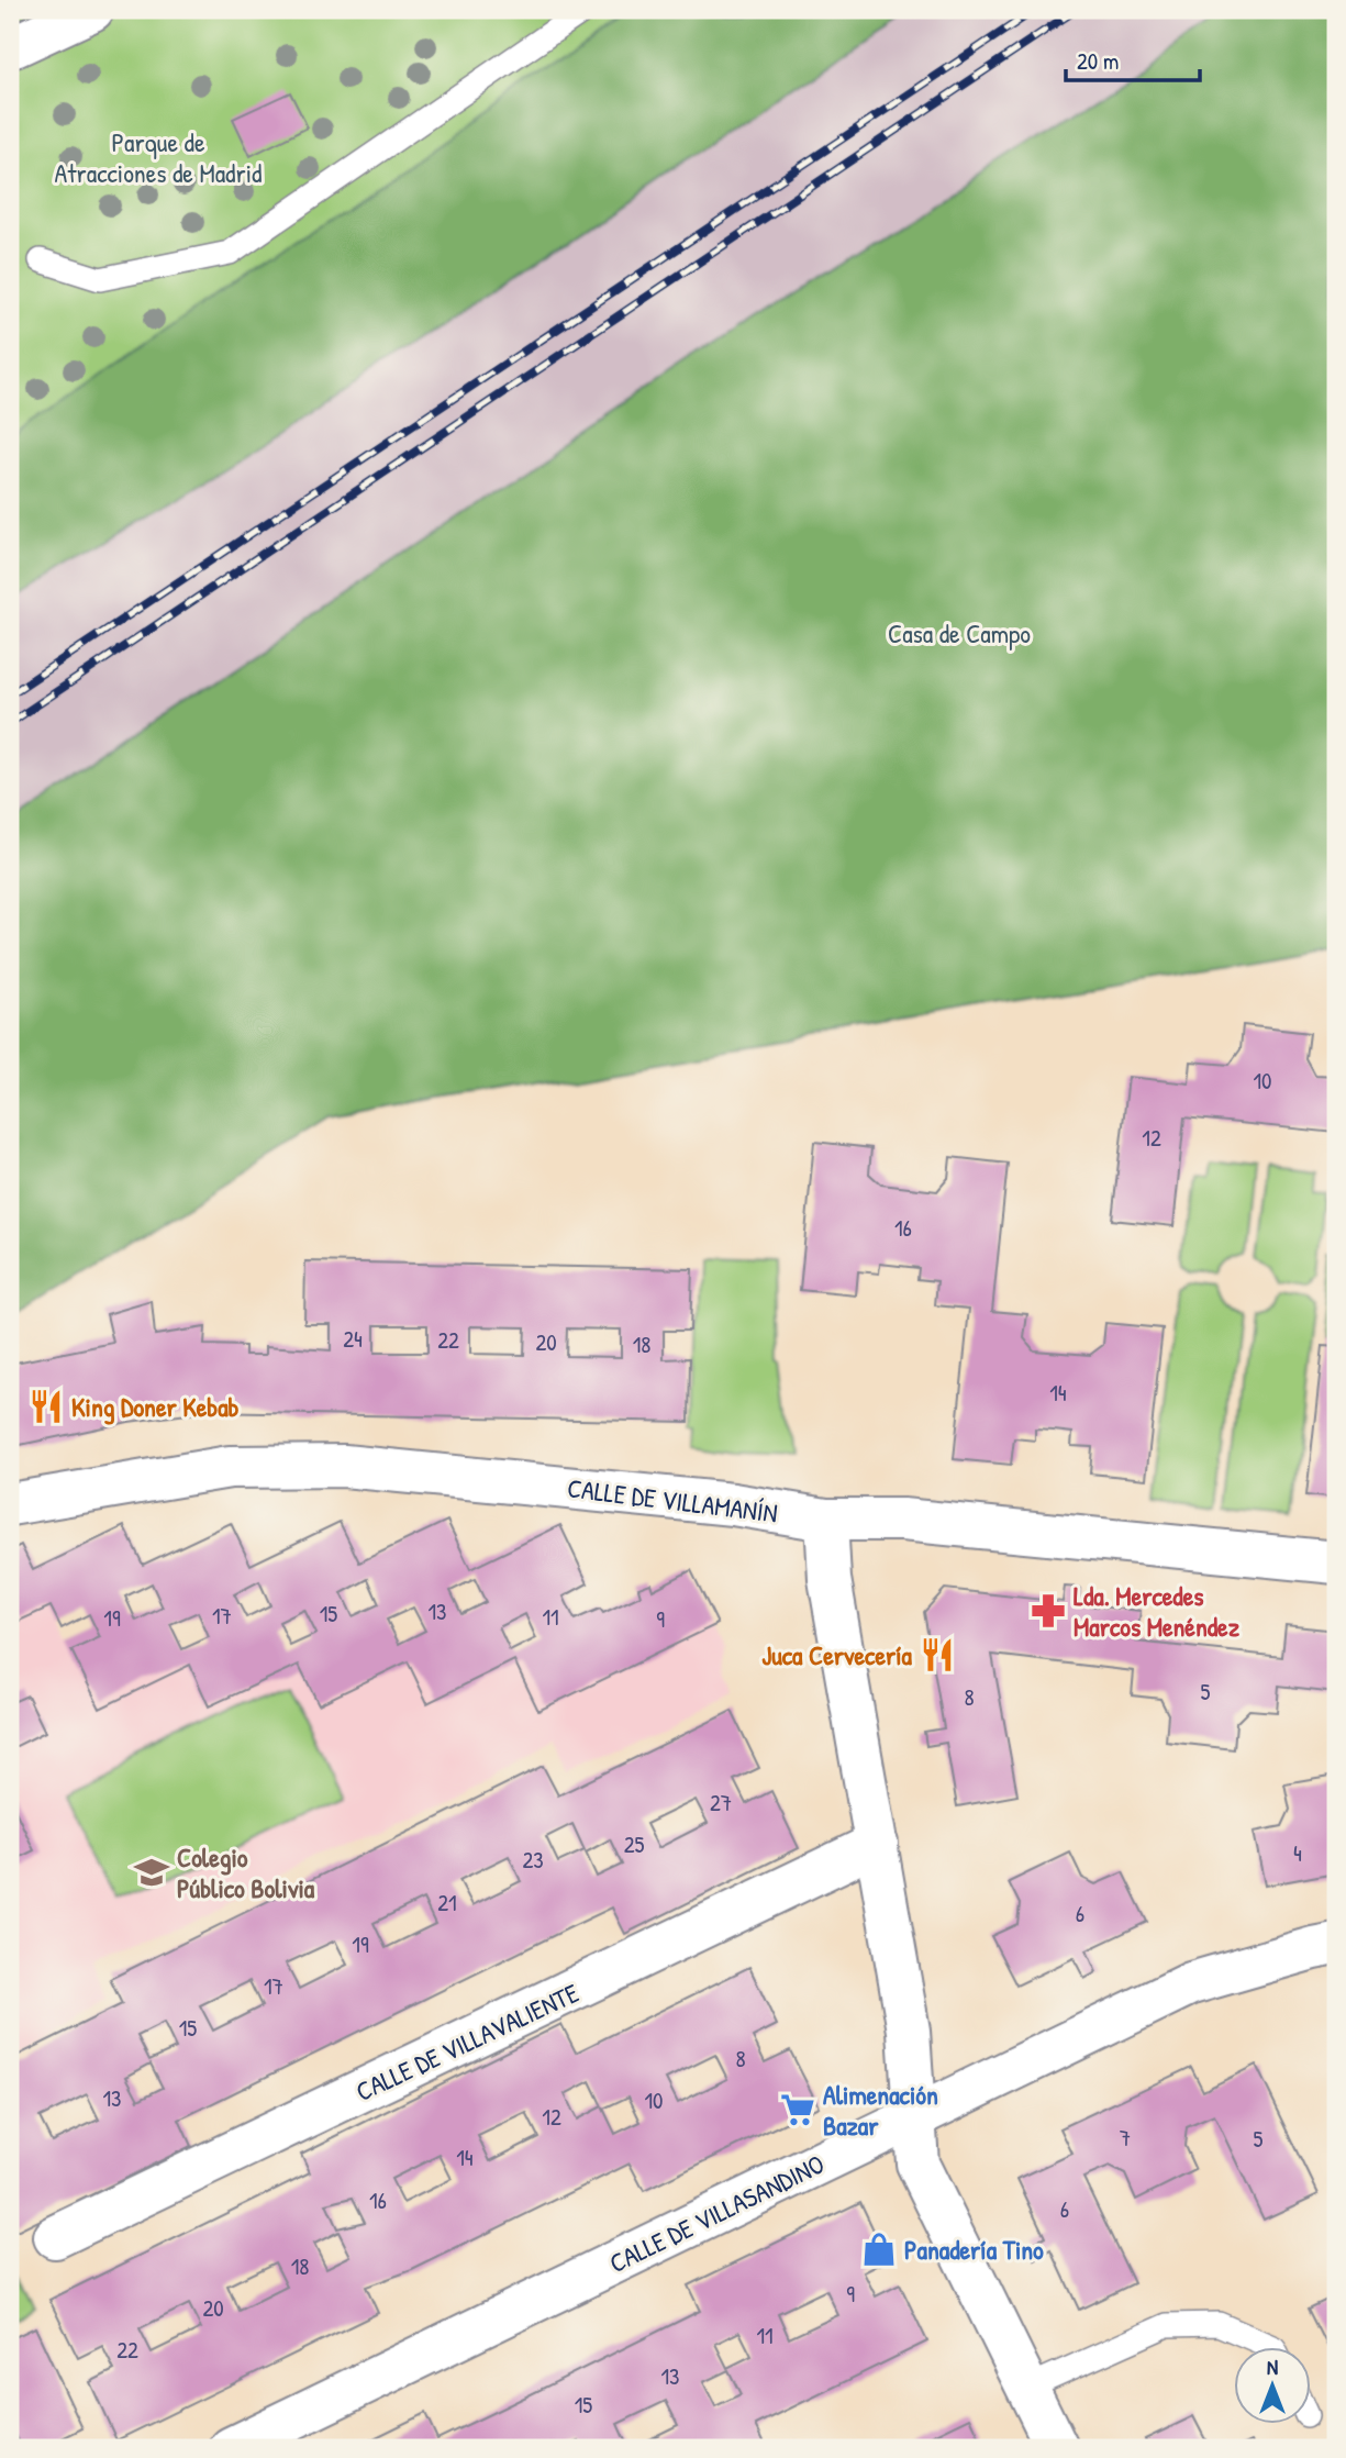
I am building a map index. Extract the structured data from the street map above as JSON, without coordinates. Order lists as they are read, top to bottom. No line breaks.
{"streets":{"street":["CALLE DE VILLAMANÍN","CALLE DE VILLAVALIENTE","CALLE DE VILLASANDINO"]},"parks":["Parque de Atracciones de Madrid","Casa de Campo"],"places":{"restaurant":["King Doner Kebab","Juca Cervecería"],"pharmacy":["Lda. Mercedes Marcos Menéndez"],"school or university":["Colegio Público Bolivia"],"supermarket":["Alimenación Bazar"],"shop":["Panadería Tino"]},"house_numbers":["10","12","16","24","22","20","18","14","13","15","17","11","19","9","5","8","27","25","4","23","21","6","19","17","15","8","13","10","12","7","5","14","16","6","18","9","20","11","22","13","15"],"scale_bar":"20 m","north":"top"}
